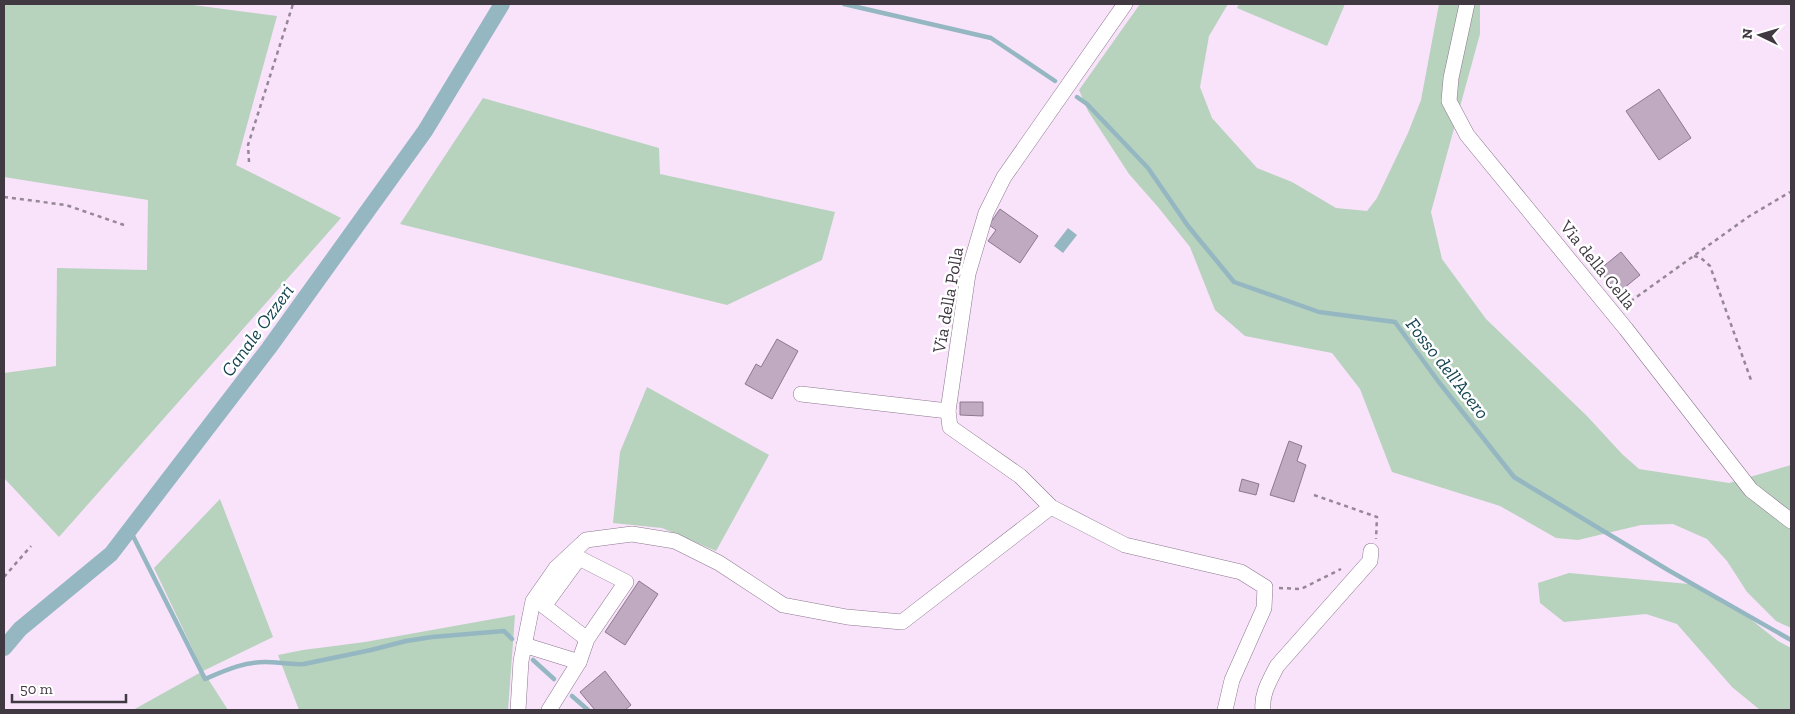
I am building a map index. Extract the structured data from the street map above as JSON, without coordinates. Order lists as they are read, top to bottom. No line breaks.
{"streets":{"street":["Via della Cella","Via della Polla"]},"water":["Canale Ozzeri","Fosso dell'Acero"],"scale_bar":"50 m","north":"left"}
